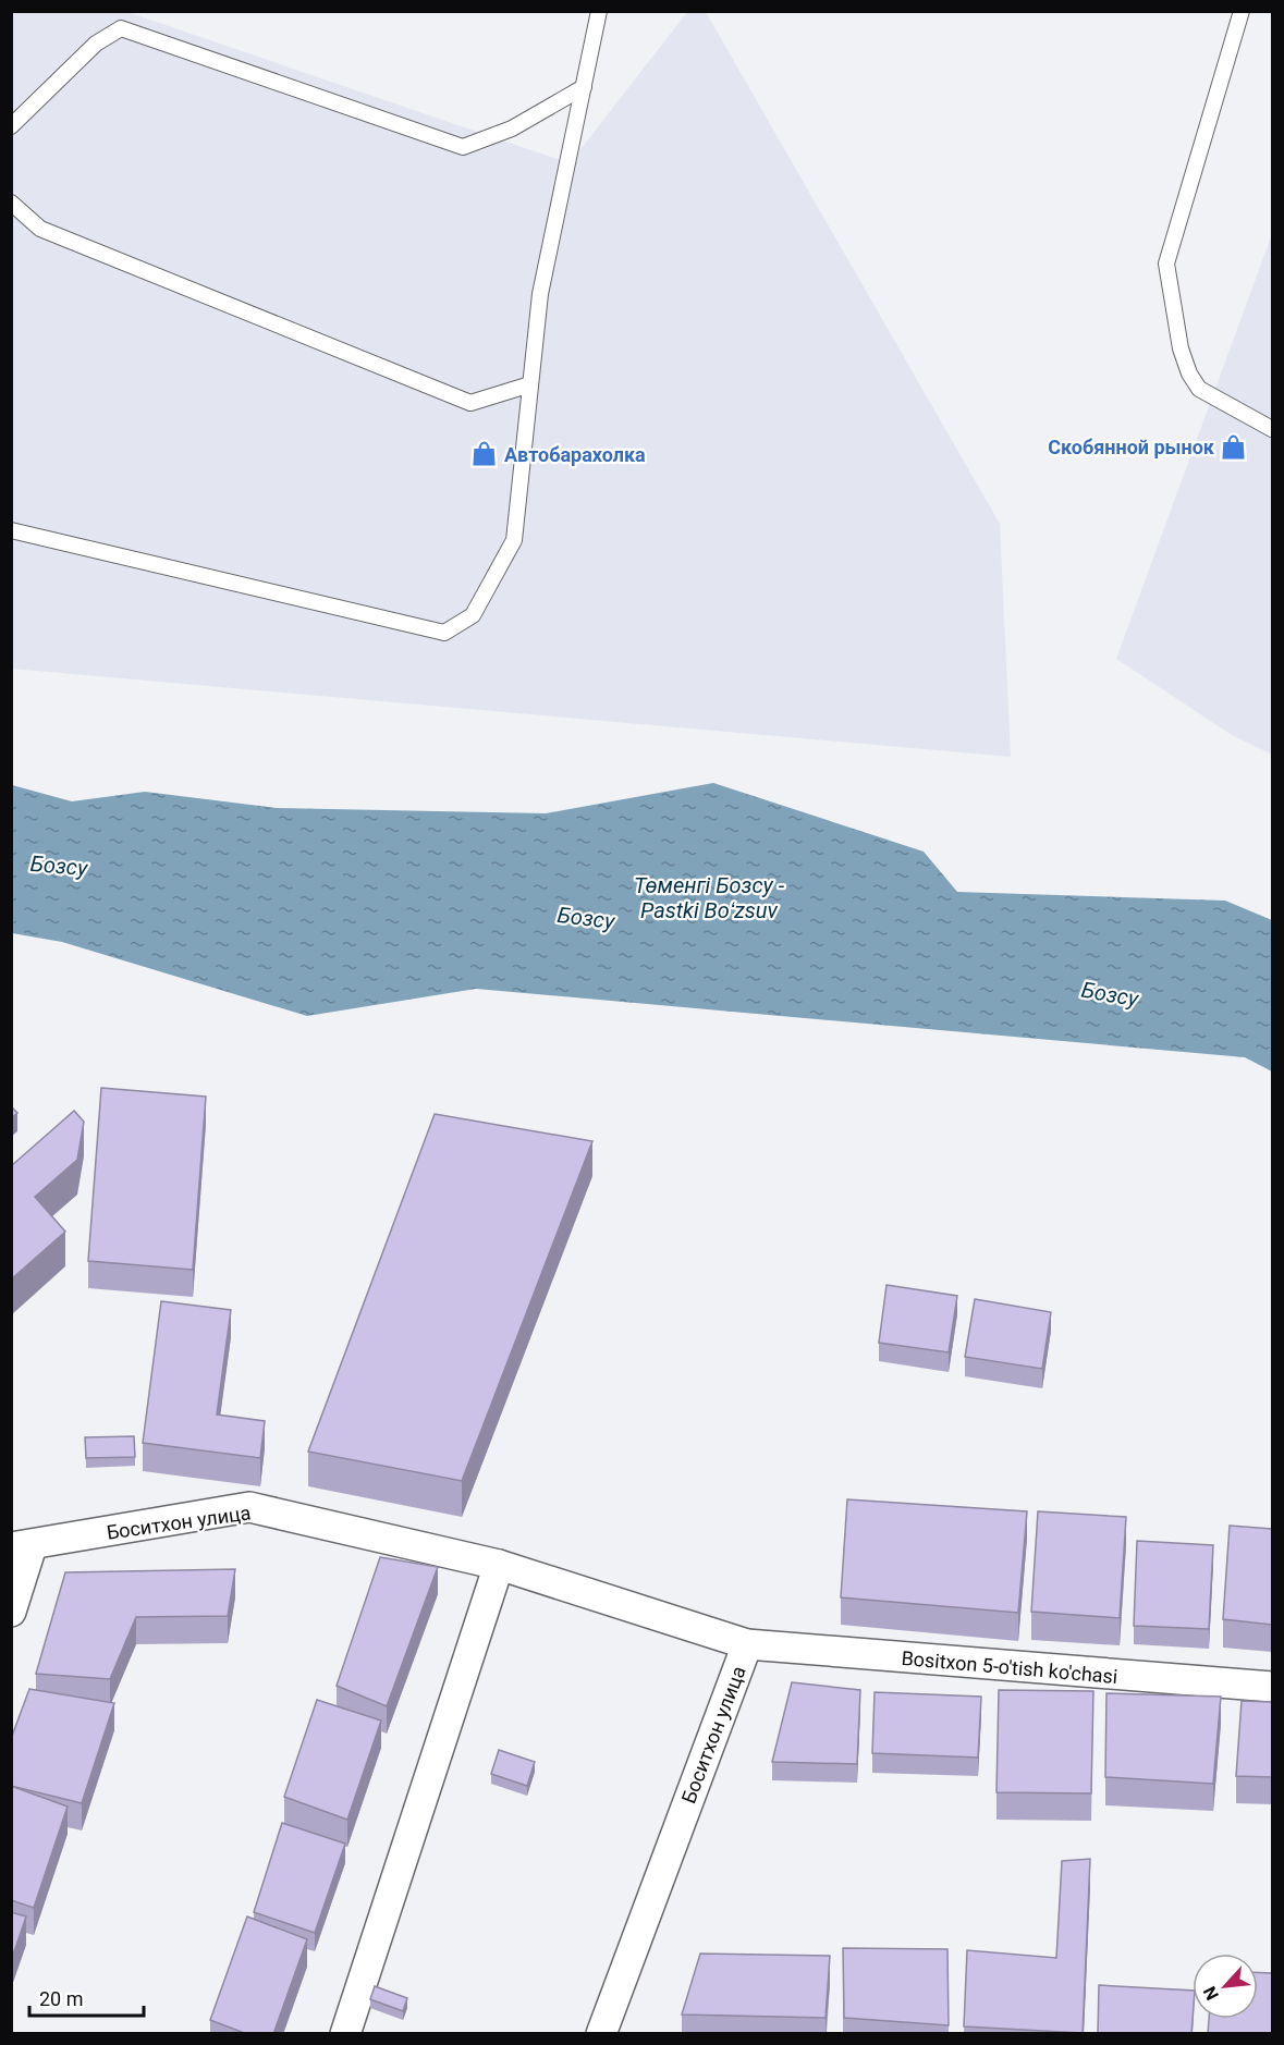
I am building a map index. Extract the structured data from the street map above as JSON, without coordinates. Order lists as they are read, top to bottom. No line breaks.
{"streets":{"street":["Боситхон улица","Bositxon 5-o'tish ko'chasi"]},"crossings":[["Боситхон улица","Bositxon 5-o'tish ko'chasi"]],"water":["Бозсу","Төменгі Бозсу - Pastki Boʻzsuv"],"places":{"shop":["Скобянной рынок","Автобарахолка"]},"scale_bar":"20 m","north":"bottom left"}
